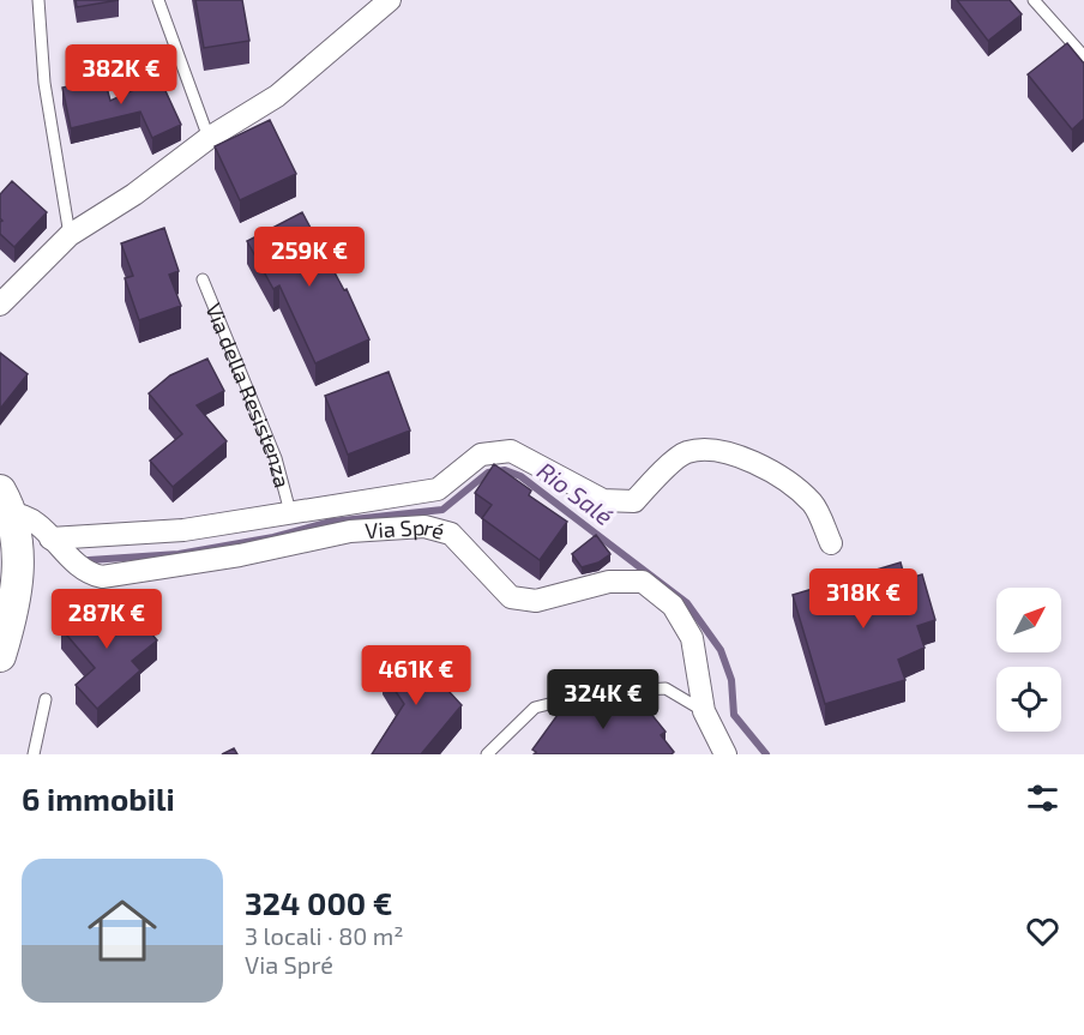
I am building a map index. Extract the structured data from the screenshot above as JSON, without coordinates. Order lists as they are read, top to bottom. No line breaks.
{"streets":{"street":["Via della Resistenza","Via Spré"]},"crossings":[["Via della Resistenza","Via Spré"]],"water":["Rio Salé"],"north":"top right","page":{"price":["382K €","259K €","318K €","287K €","461K €","324K €"],"heading":"6 immobili","list":[{"name":"324 000 €","note":"3 locali · 80 m² · Via Spré"}]}}
